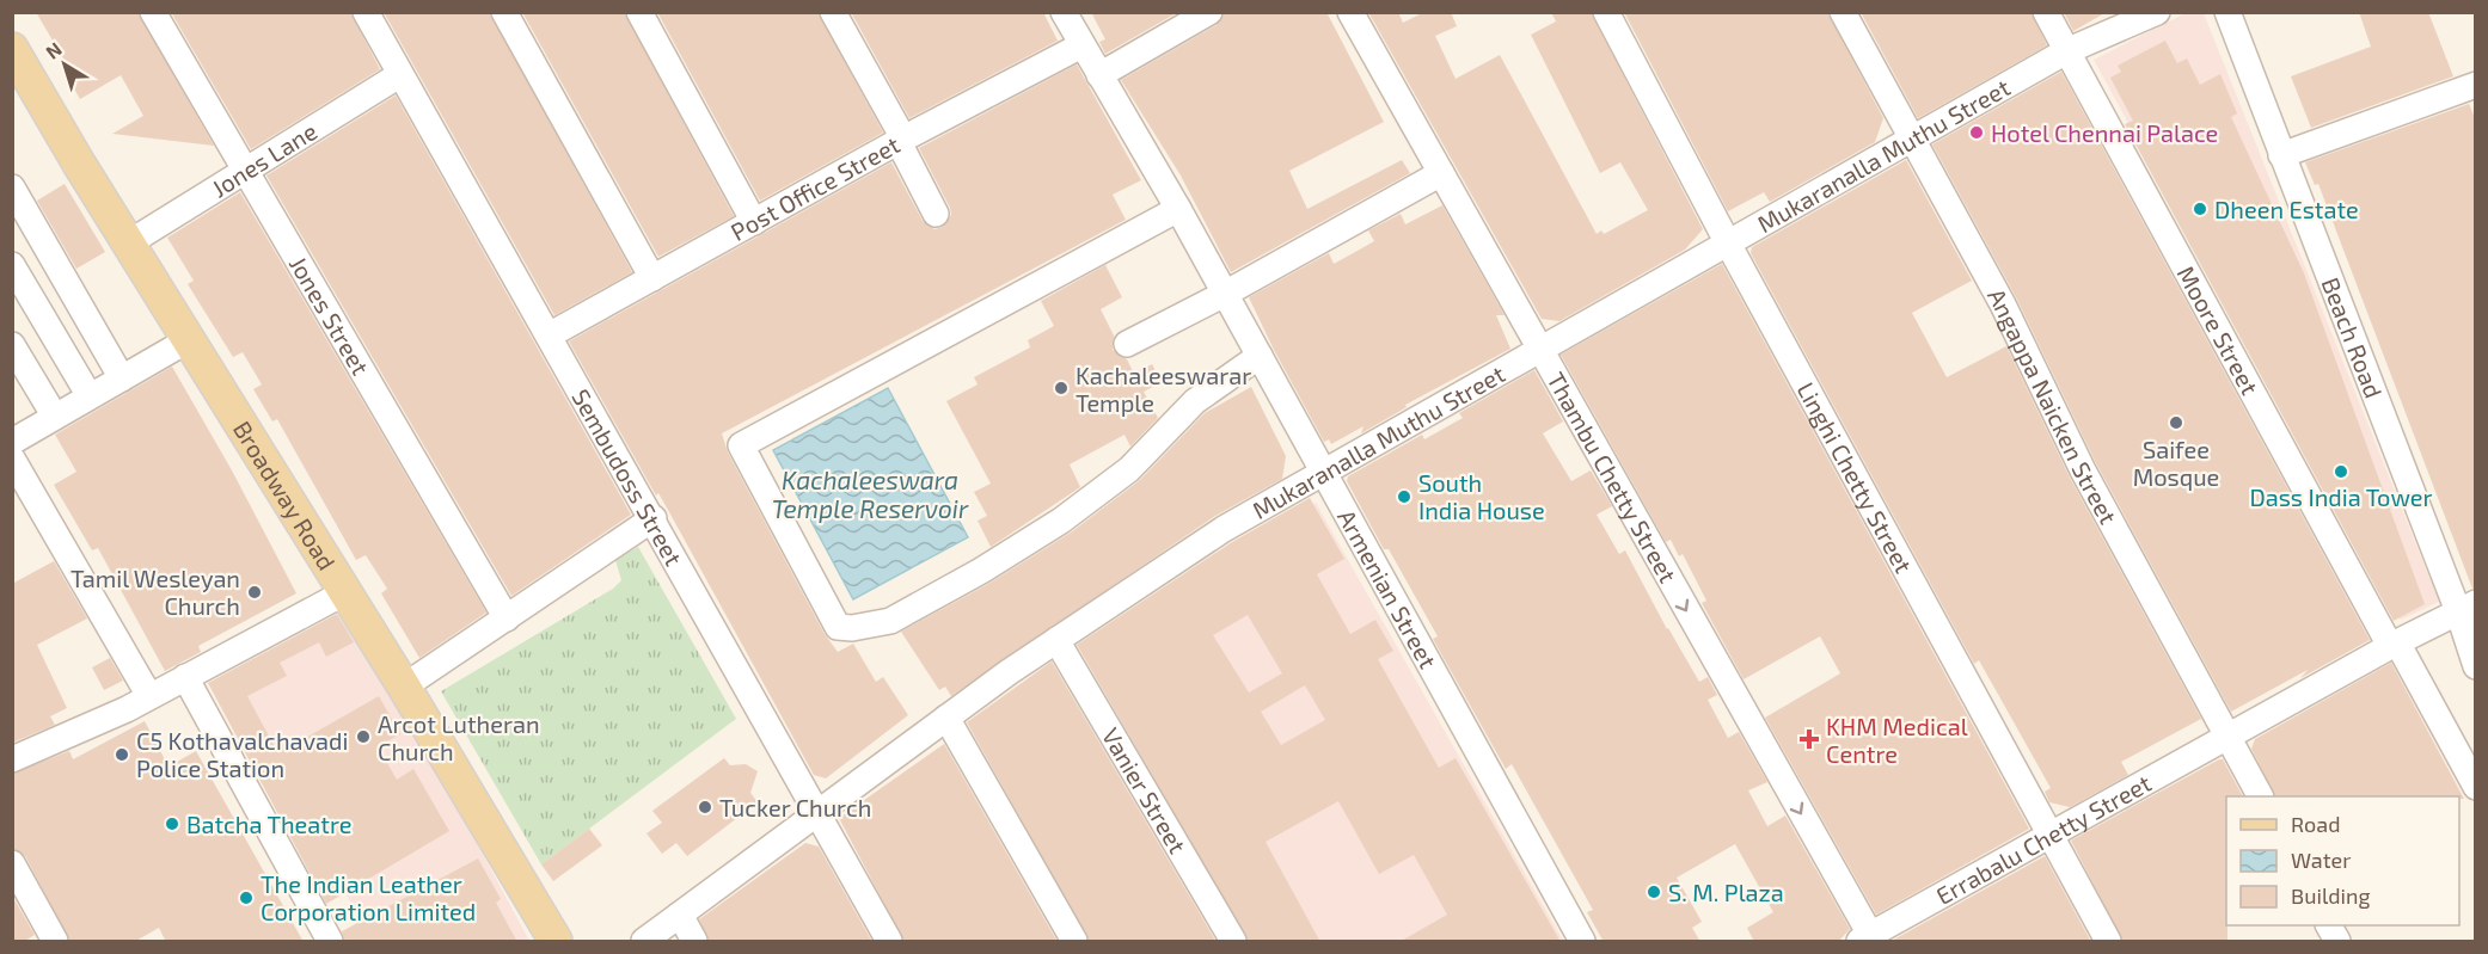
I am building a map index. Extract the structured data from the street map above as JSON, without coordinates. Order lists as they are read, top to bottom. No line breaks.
{"streets":{"main road":["Broadway Road"],"street":["Mukaranalla Muthu Street","Jones Lane","Post Office Street","Jones Street","Moore Street","Beach Road","Angappa Naicken Street","Sembudoss Street","Thambu Chetty Street","Linghi Chetty Street","Armenian Street","Vanier Street","Errabalu Chetty Street"]},"crossings":[["Mukaranalla Muthu Street","Moore Street"],["Mukaranalla Muthu Street","Angappa Naicken Street"],["Mukaranalla Muthu Street","Sembudoss Street"],["Mukaranalla Muthu Street","Thambu Chetty Street"],["Mukaranalla Muthu Street","Linghi Chetty Street"],["Mukaranalla Muthu Street","Armenian Street"],["Mukaranalla Muthu Street","Vanier Street"],["Jones Lane","Jones Street"],["Jones Lane","Sembudoss Street"],["Jones Lane","Broadway Road"],["Post Office Street","Sembudoss Street"],["Post Office Street","Armenian Street"],["Moore Street","Errabalu Chetty Street"],["Beach Road","Errabalu Chetty Street"],["Angappa Naicken Street","Errabalu Chetty Street"],["Thambu Chetty Street","Errabalu Chetty Street"],["Linghi Chetty Street","Errabalu Chetty Street"]],"one_way":["Thambu Chetty Street"],"water":["Kachaleeswara Temple Reservoir"],"places":{"other":["Hotel Chennai Palace","Dheen Estate","Kachaleeswarar Temple","Saifee Mosque","Dass India Tower","South India House","Tamil Wesleyan Church","Arcot Lutheran Church","C5 Kothavalchavadi Police Station","Tucker Church","Batcha Theatre","S. M. Plaza","The Indian Leather Corporation Limited"],"health":["KHM Medical Centre"]},"legend":["Road","Water","Building"],"north":"top left"}
